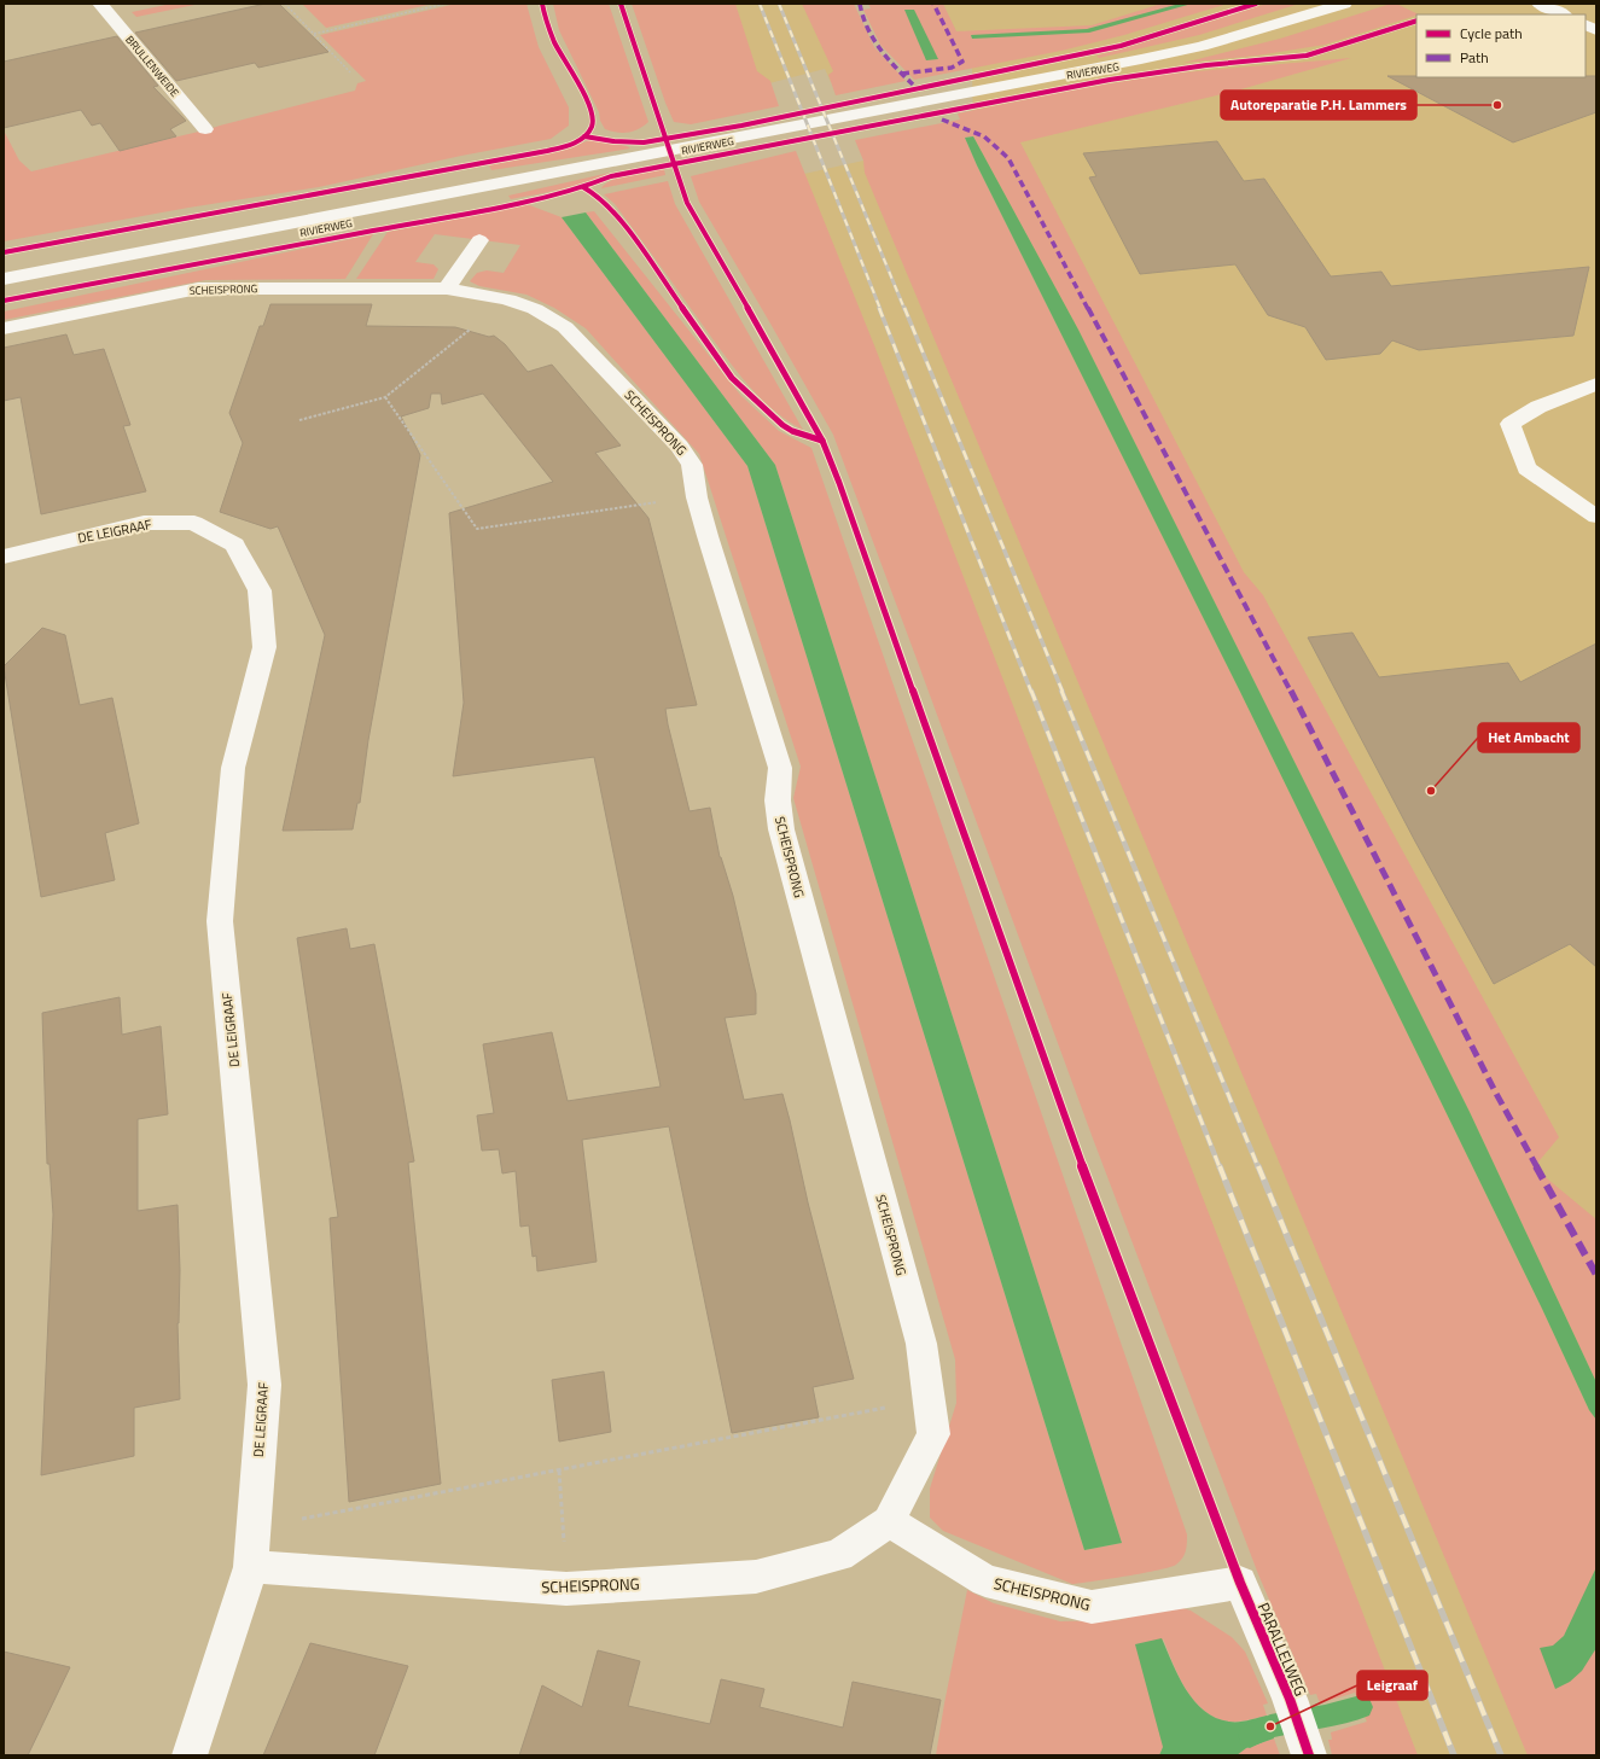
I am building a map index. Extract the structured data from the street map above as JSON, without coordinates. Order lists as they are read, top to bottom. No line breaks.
{"streets":{"street":["BRULLENWEIDE","RIVIERWEG","SCHEISPRONG","DE LEIGRAAF","PARALLELWEG"]},"crossings":[["SCHEISPRONG","DE LEIGRAAF"],["SCHEISPRONG","PARALLELWEG"]],"places":["Autoreparatie P.H. Lammers","Het Ambacht","Leigraaf"],"legend":["Cycle path","Path"]}
